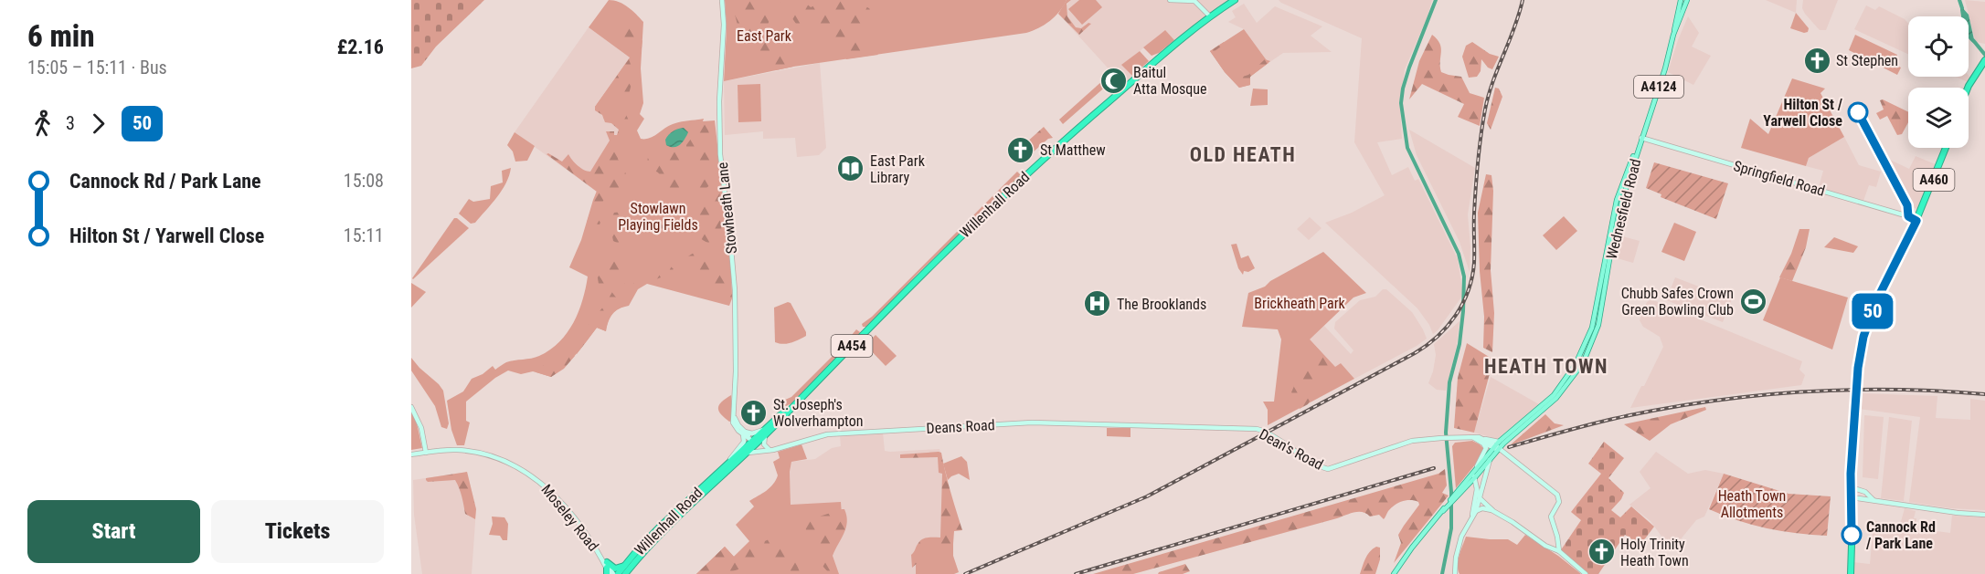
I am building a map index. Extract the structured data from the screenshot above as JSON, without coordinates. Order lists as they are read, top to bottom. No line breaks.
{"streets":{"highway":["A460","Willenhall Road","A454"],"main road":["A4124","Wednesfield Road"],"street":["Springfield Road","Stowheath Lane","Deans Road","Dean's Road","Moseley Road"]},"crossings":[["A4124","Wednesfield Road"],["Springfield Road","A460"],["Springfield Road","Wednesfield Road"],["Willenhall Road","Stowheath Lane"],["Willenhall Road","Deans Road"],["Deans Road","Dean's Road"]],"districts":["OLD HEATH","HEATH TOWN"],"parks":["East Park","Stowlawn Playing Fields","Brickheath Park","Heath Town Allotments"],"places":{"church":["St Stephen","St Matthew","St. Joseph's Wolverhampton","Holy Trinity Heath Town"],"mosque":["Baitul Atta Mosque"],"other":["Hilton St / Yarwell Close","Cannock Rd / Park Lane"],"library":["East Park Library"],"sports":["Chubb Safes Crown Green Bowling Club"],"hospital":["The Brooklands"]},"lines":["bus line 50"],"page":{"heading":["6 min","15:05 – 15:11 · Bus","£2.16"],"on_map":"50","legs":["3","50"],"list":[{"name":"Cannock Rd / Park Lane","value":"15:08"},{"name":"Hilton St / Yarwell Close","value":"15:11"}],"buttons":["Start","Tickets"]}}
